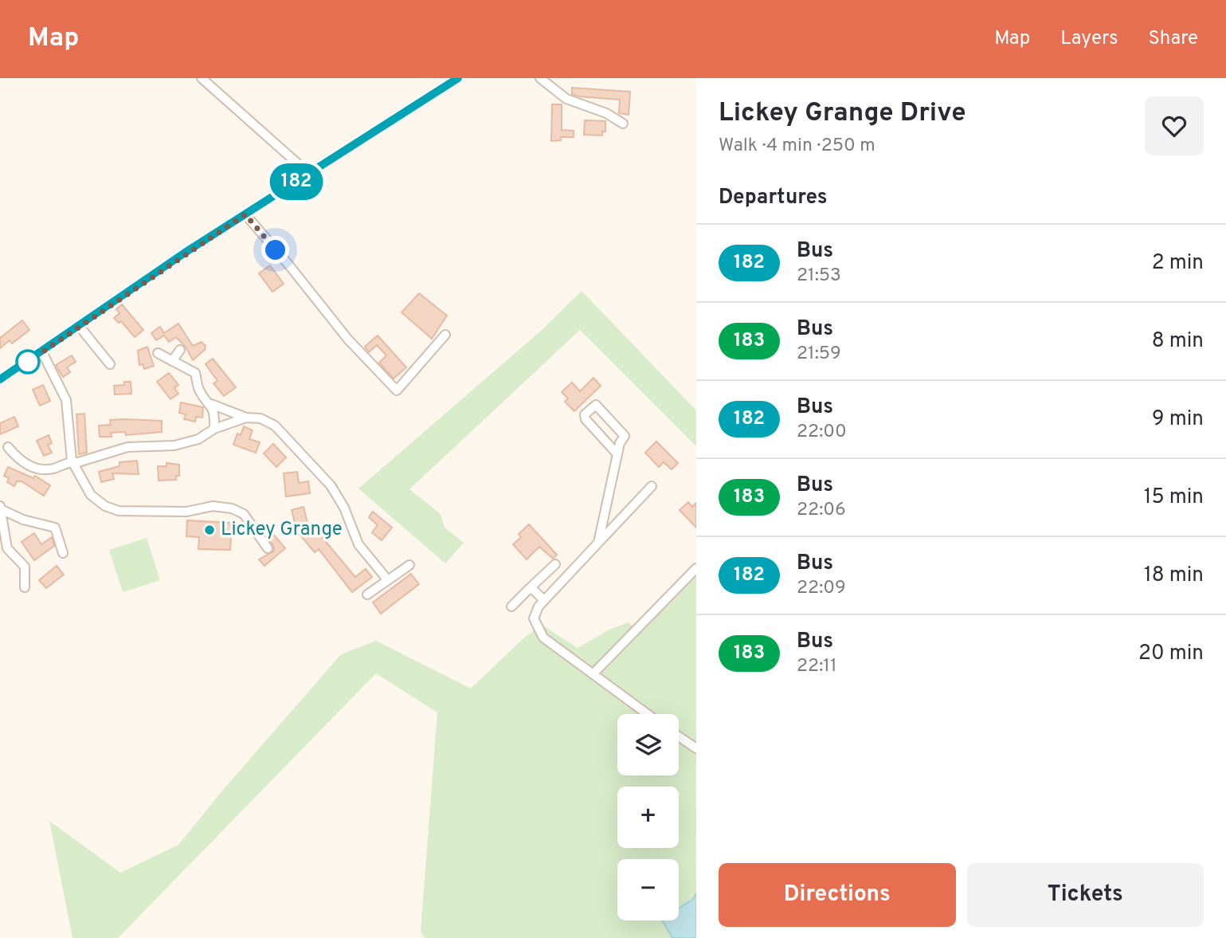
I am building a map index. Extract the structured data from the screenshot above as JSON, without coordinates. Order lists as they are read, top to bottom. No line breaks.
{"places":["Lickey Grange"],"lines":["bus line 182"],"page":{"header":"Map","nav":["Map","Layers","Share"],"on_map":"182","heading":[["Lickey Grange Drive","Walk · 4 min · 250 m"],"Departures"],"list":[{"mark":"182","name":"Bus","note":"21:53","value":"2 min"},{"mark":"183","name":"Bus","note":"21:59","value":"8 min"},{"mark":"182","name":"Bus","note":"22:00","value":"9 min"},{"mark":"183","name":"Bus","note":"22:06","value":"15 min"},{"mark":"182","name":"Bus","note":"22:09","value":"18 min"},{"mark":"183","name":"Bus","note":"22:11","value":"20 min"}],"map_buttons":["+","−"],"buttons":["Directions","Tickets"]}}
